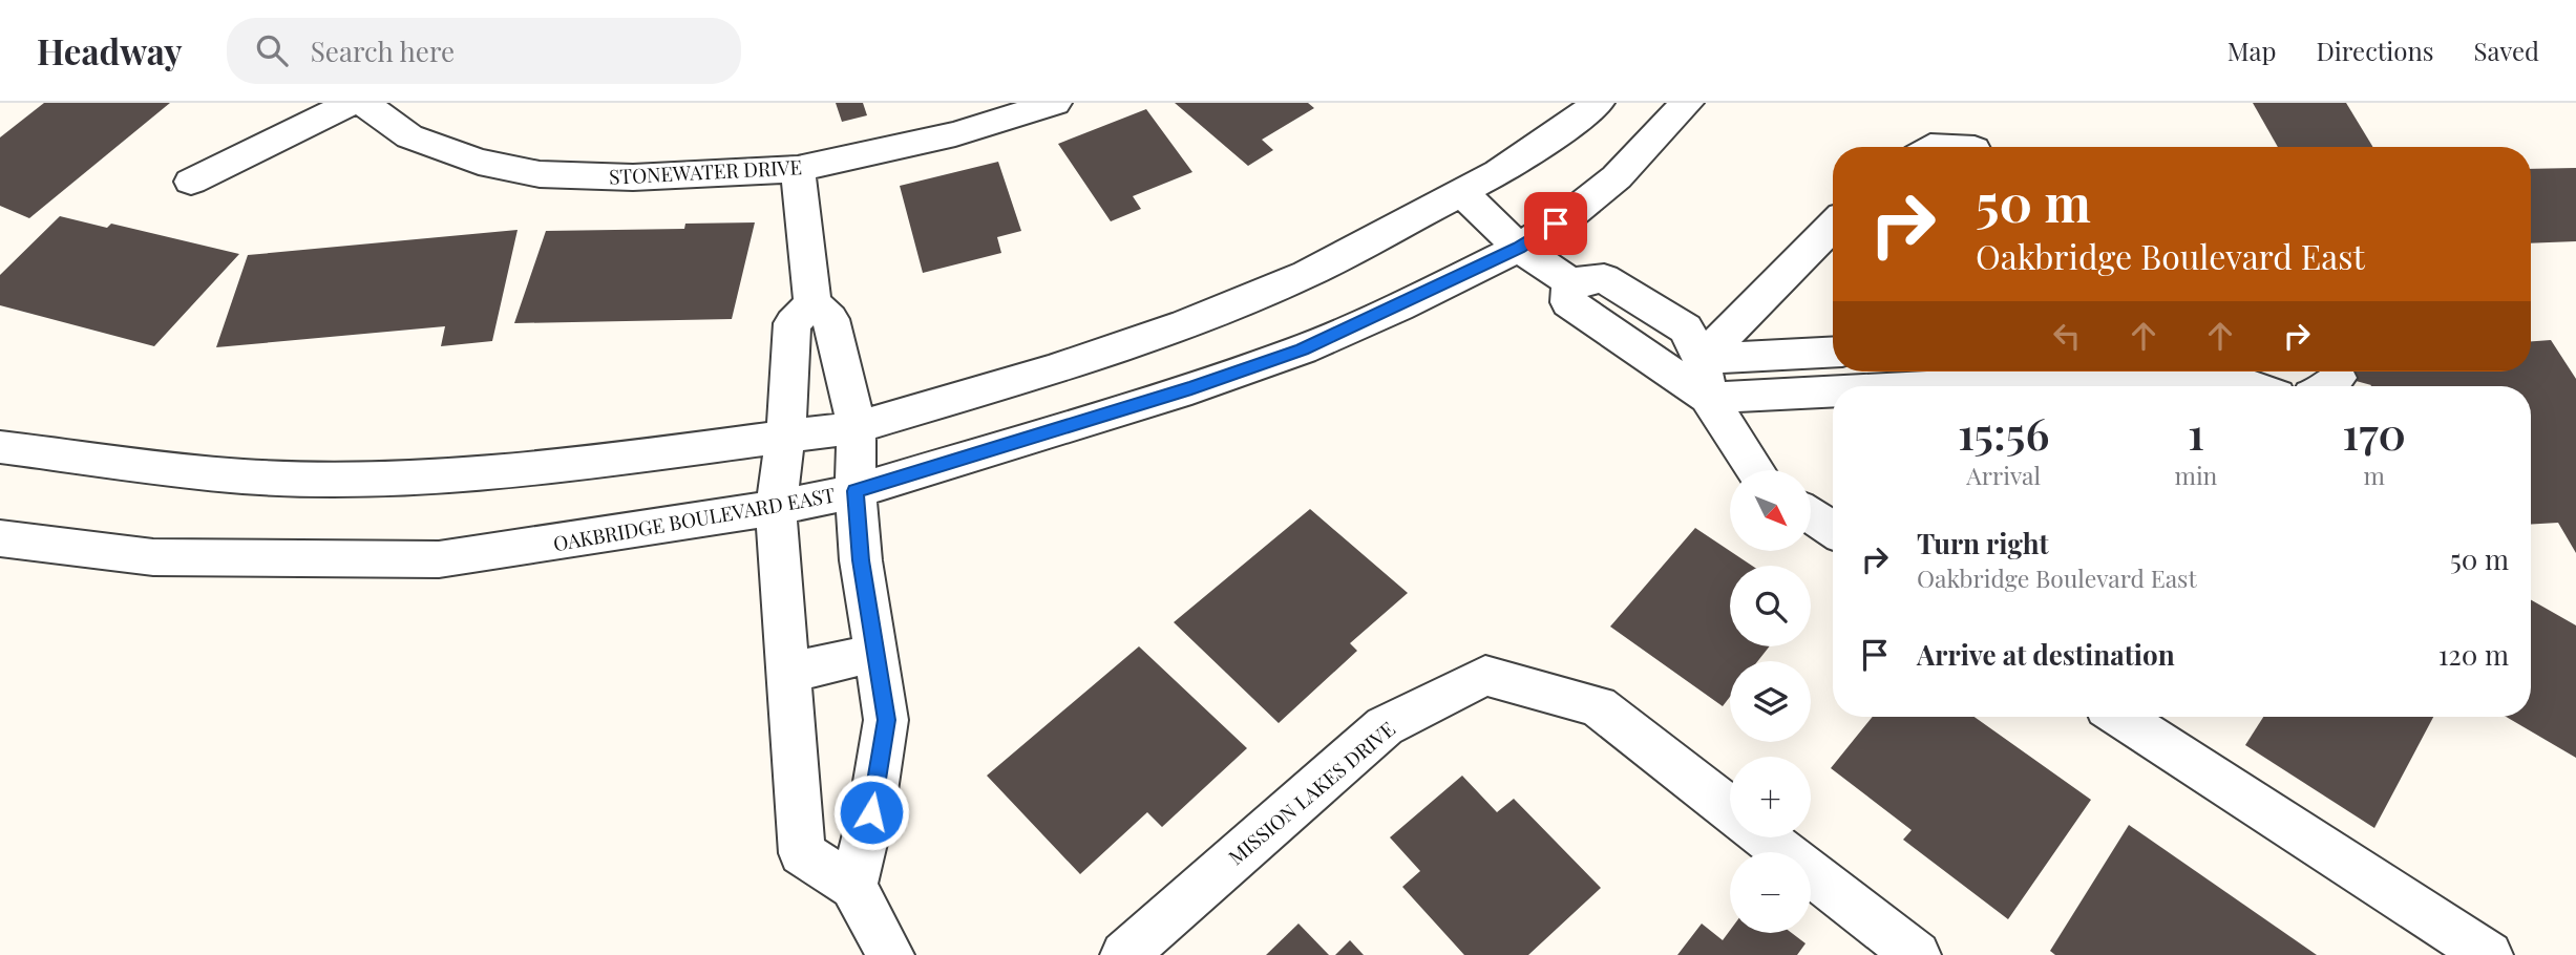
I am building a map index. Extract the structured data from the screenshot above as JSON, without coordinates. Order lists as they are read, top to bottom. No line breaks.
{"streets":{"street":["STONEWATER DRIVE","OAKBRIDGE BOULEVARD EAST","MISSION LAKES DRIVE"]},"north":"bottom right","page":{"header":"Headway","search":"Search here","nav":["Map","Directions","Saved"],"turn":["50 m","Oakbridge Boulevard East"],"eta":["15:56","Arrival","1","min","170","m"],"map_buttons":["+","−"],"list":[{"name":"Turn right","note":"Oakbridge Boulevard East","value":"50 m"},{"name":"Arrive at destination","value":"120 m"}]}}
